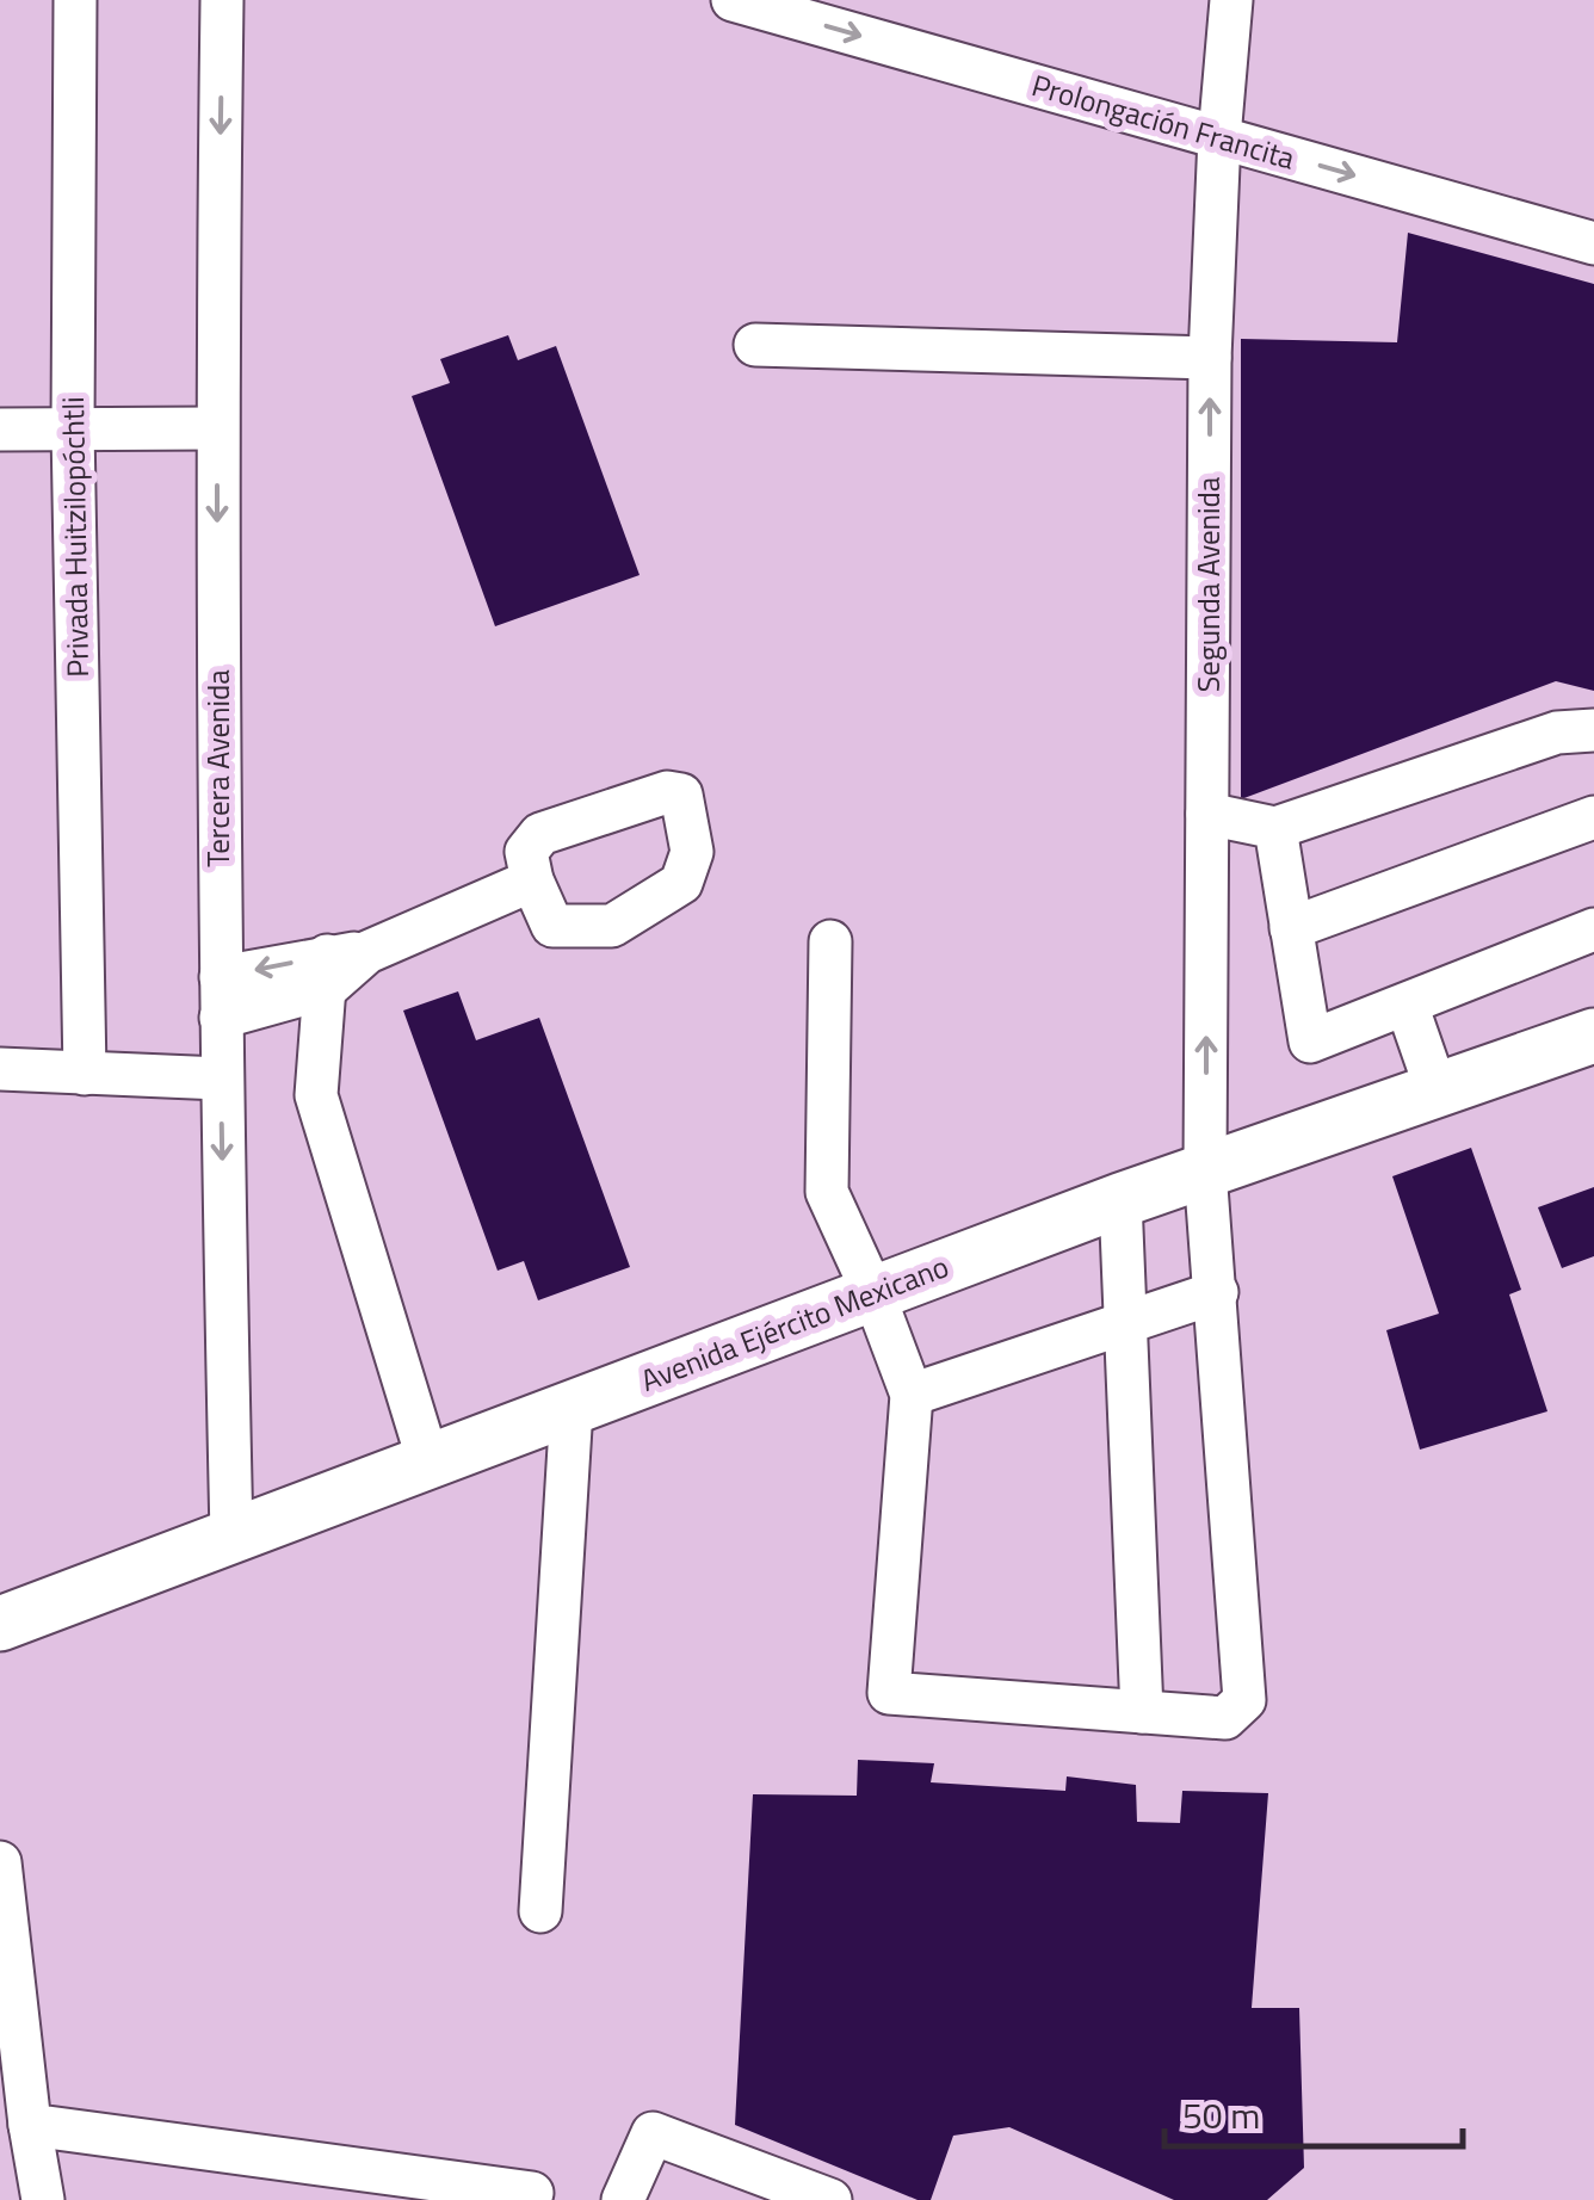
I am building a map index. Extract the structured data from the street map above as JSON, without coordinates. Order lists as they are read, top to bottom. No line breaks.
{"streets":{"main road":["Avenida Ejército Mexicano"],"street":["Prolongación Francita","Privada Huitzilopóchtli","Segunda Avenida","Tercera Avenida"]},"crossings":[["Prolongación Francita","Segunda Avenida"],["Segunda Avenida","Avenida Ejército Mexicano"],["Tercera Avenida","Avenida Ejército Mexicano"]],"one_way":["Segunda Avenida"],"scale_bar":"50 m"}
